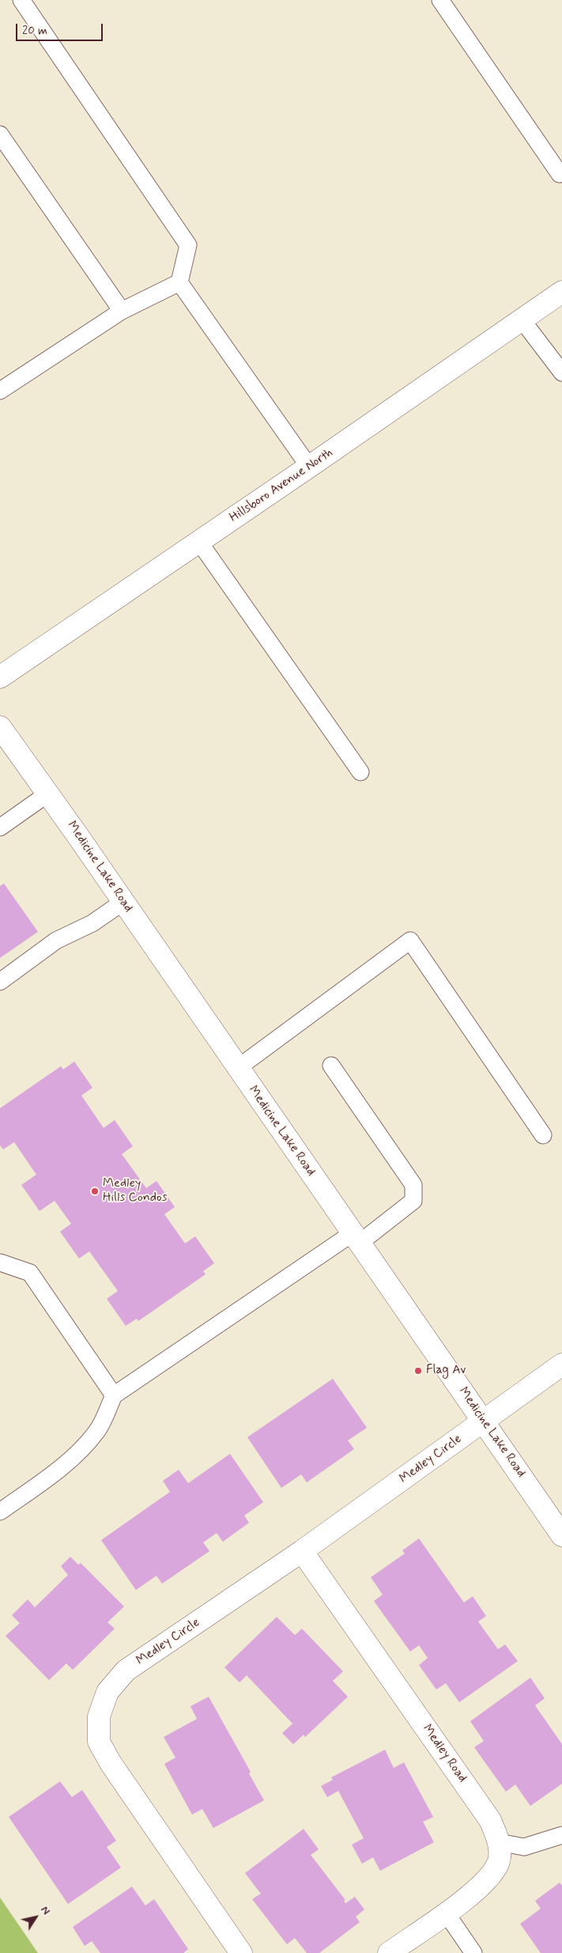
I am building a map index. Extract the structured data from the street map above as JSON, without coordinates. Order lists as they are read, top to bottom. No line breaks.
{"streets":{"street":["Hillsboro Avenue North","Medicine Lake Road","Medley Circle","Medley Road"]},"crossings":[["Medicine Lake Road","Medley Circle"],["Medley Circle","Medley Road"]],"places":["Medley Hills Condos","Flag Av"],"scale_bar":"20 m","north":"top right"}
